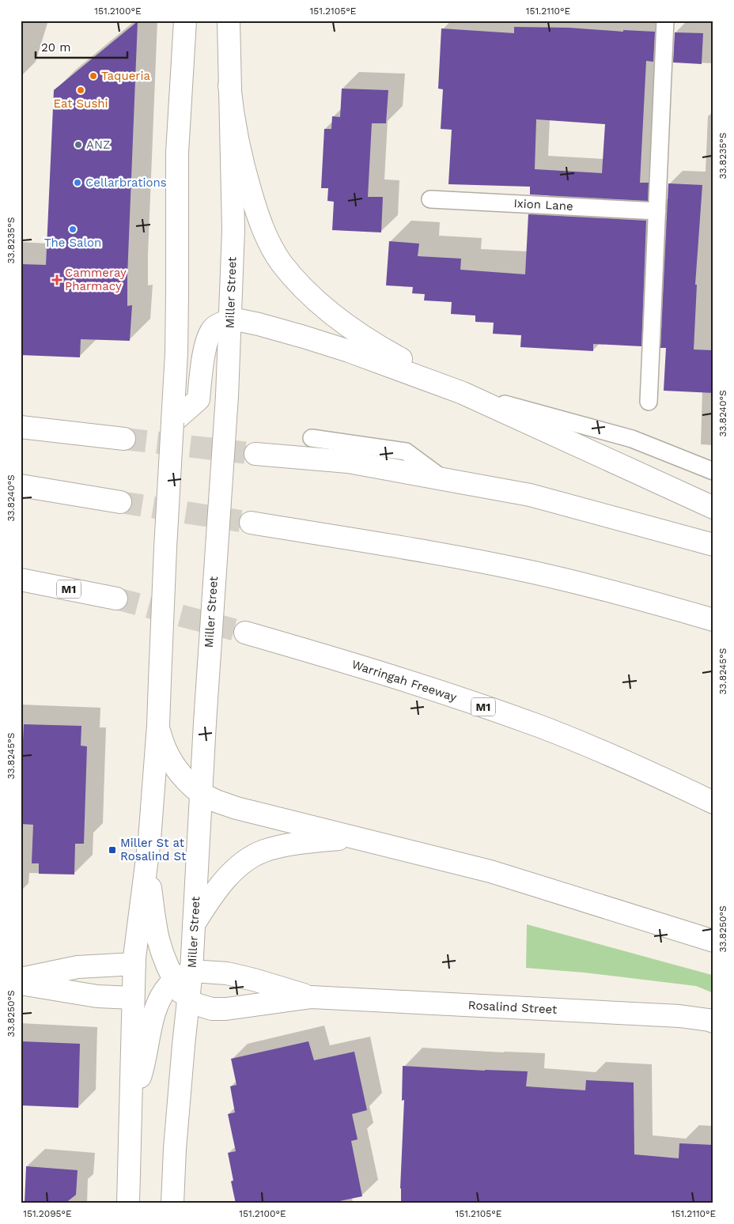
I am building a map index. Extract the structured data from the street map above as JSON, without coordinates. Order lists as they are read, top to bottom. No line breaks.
{"streets":{"main road":["Miller Street","M1","Warringah Freeway","Rosalind Street"],"lane":["Ixion Lane"]},"crossings":[["Miller Street","Rosalind Street"]],"places":{"other":["Taqueria","Eat Sushi","ANZ","Cellarbrations","The Salon"],"health":["Cammeray Pharmacy"],"transit":["Miller St at Rosalind St"]},"scale_bar":"20 m","coordinates":["151.2100°E","151.2105°E","151.2110°E","33.8235°S","33.8240°S","33.8245°S","33.8250°S","151.2095°E"]}
